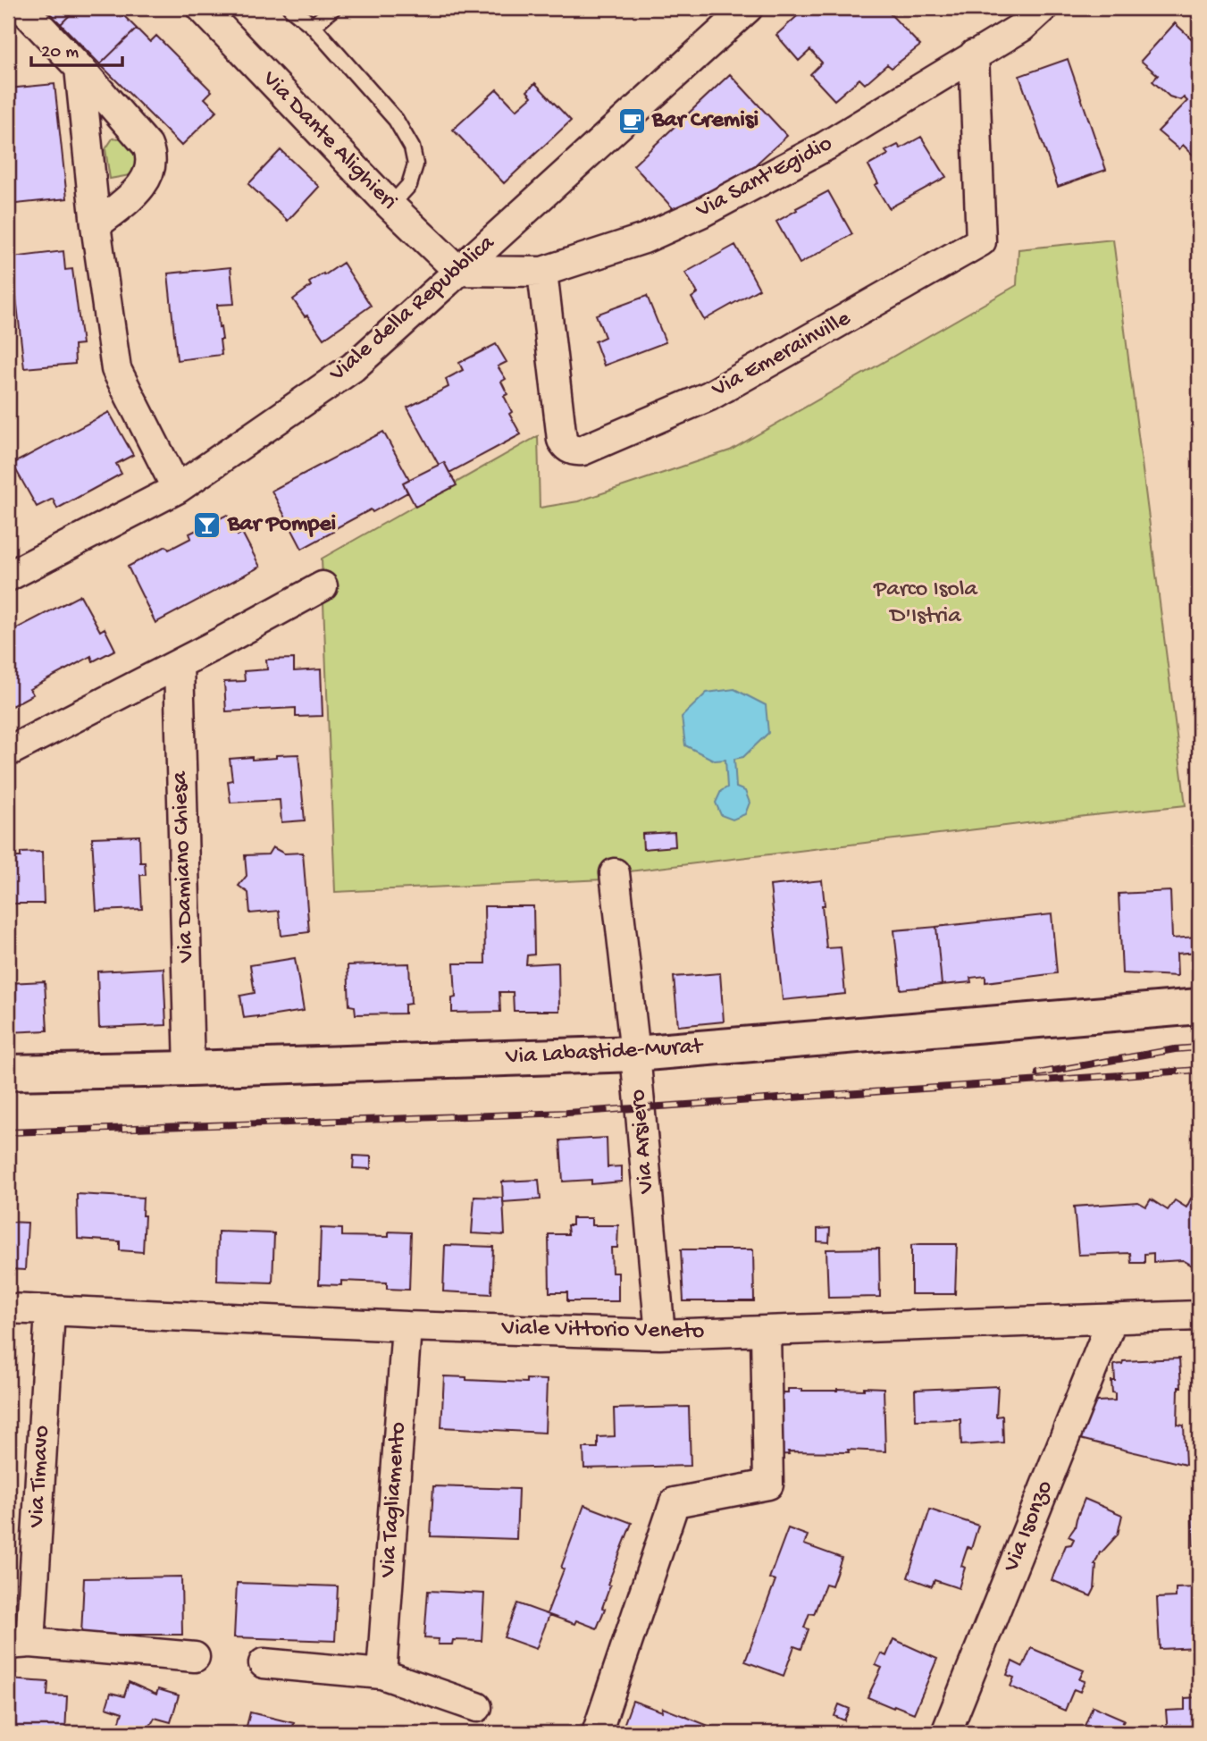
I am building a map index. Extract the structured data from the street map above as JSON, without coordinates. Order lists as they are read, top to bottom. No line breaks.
{"streets":{"street":["Via Dante Alighieri","Via Sant'Egidio","Viale della Repubblica","Via Emerainville","Via Damiano Chiesa","Via Labastide-Murat","Via Arsiero","Viale Vittorio Veneto","Via Timavo","Via Tagliamento","Via Isonzo"]},"crossings":[["Via Dante Alighieri","Via Sant'Egidio"],["Via Dante Alighieri","Viale della Repubblica"],["Via Sant'Egidio","Viale della Repubblica"],["Via Sant'Egidio","Via Emerainville"],["Via Damiano Chiesa","Via Labastide-Murat"],["Via Labastide-Murat","Via Arsiero"],["Via Arsiero","Viale Vittorio Veneto"],["Viale Vittorio Veneto","Via Timavo"],["Viale Vittorio Veneto","Via Tagliamento"],["Viale Vittorio Veneto","Via Isonzo"]],"parks":["Parco Isola D'Istria"],"places":{"cafe":["Bar Cremisi"],"bar":["Bar Pompei"]},"scale_bar":"20 m"}
